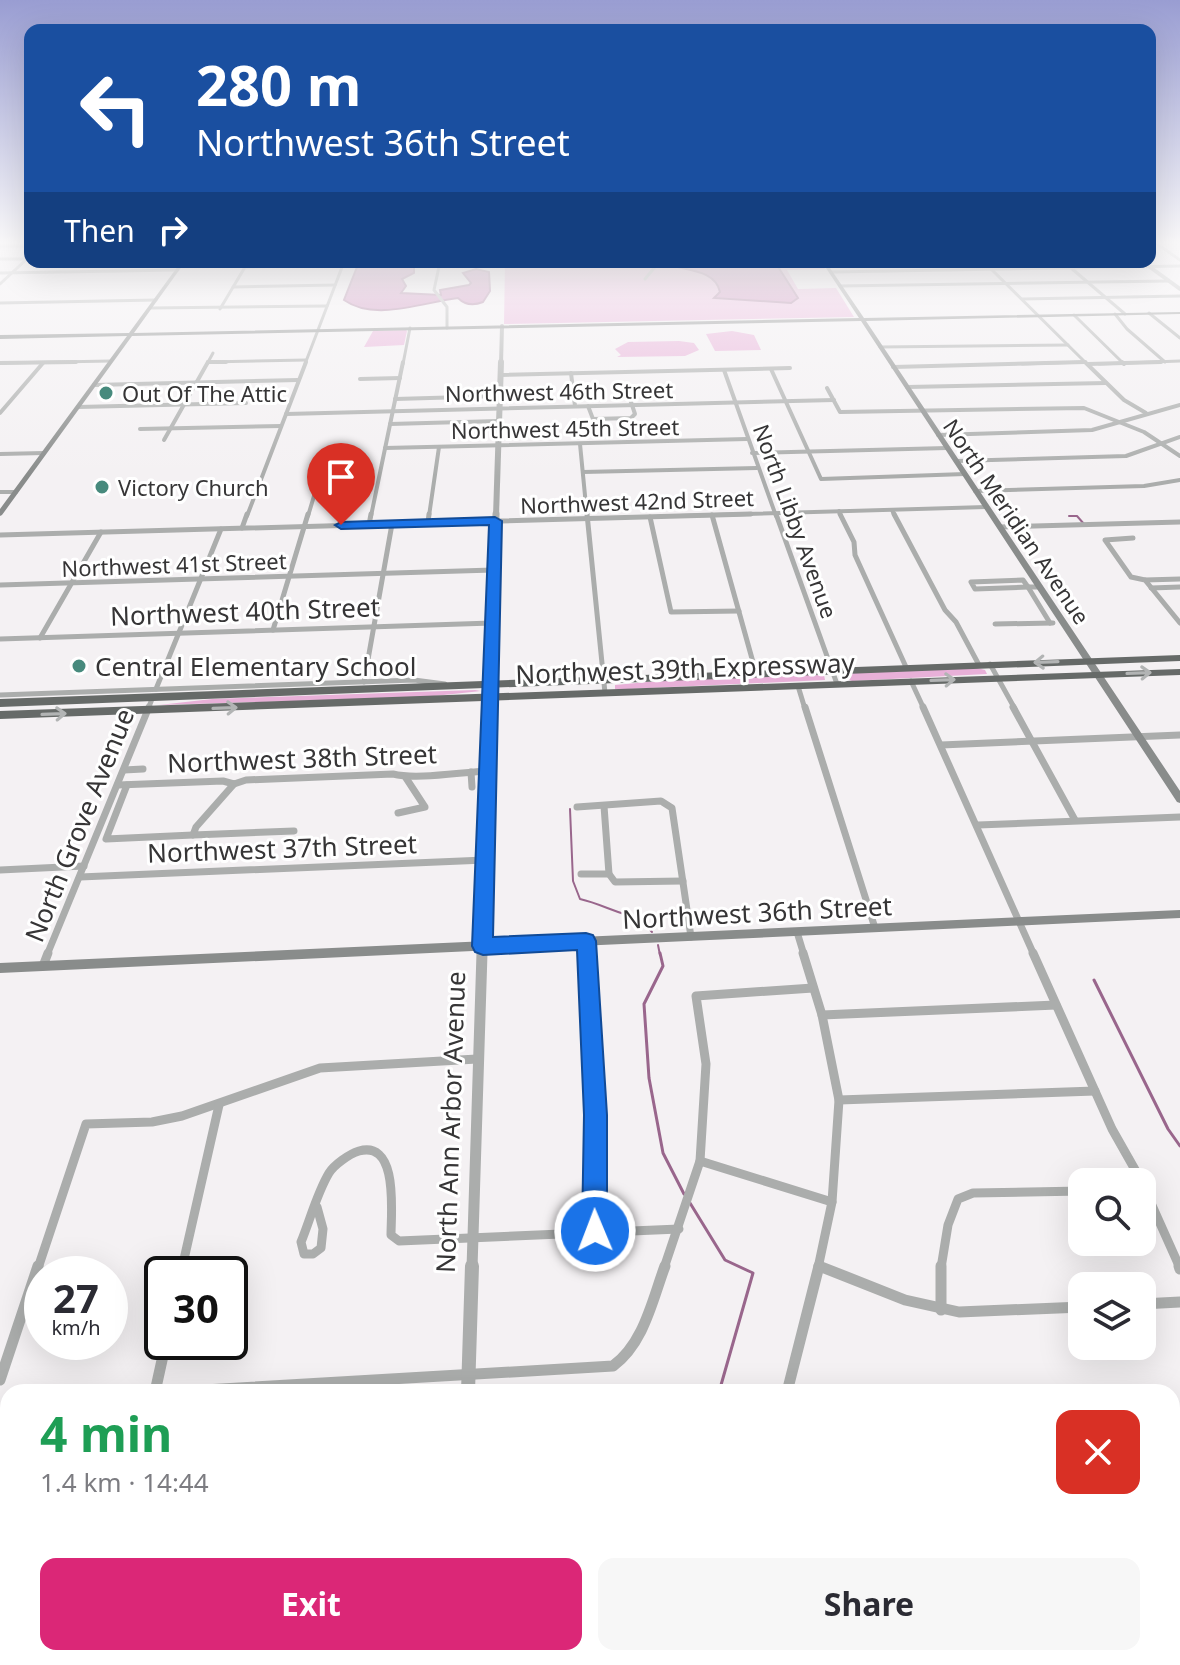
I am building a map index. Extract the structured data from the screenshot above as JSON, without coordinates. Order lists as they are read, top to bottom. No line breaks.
{"streets":{"highway":["Northwest 39th Expressway"],"main road":["North Meridian Avenue","Northwest 36th Street"],"street":["Northwest 46th Street","Northwest 45th Street","Northwest 42nd Street","North Libby Avenue","Northwest 41st Street","Northwest 40th Street","Northwest 38th Street","North Grove Avenue","Northwest 37th Street","North Ann Arbor Avenue"]},"crossings":[["Northwest 46th Street","North Libby Avenue"],["Northwest 46th Street","North Ann Arbor Avenue"],["Northwest 45th Street","North Libby Avenue"],["Northwest 45th Street","North Ann Arbor Avenue"],["Northwest 42nd Street","North Libby Avenue"],["Northwest 42nd Street","North Meridian Avenue"],["Northwest 42nd Street","North Grove Avenue"],["Northwest 42nd Street","North Ann Arbor Avenue"],["North Libby Avenue","Northwest 39th Expressway"],["North Meridian Avenue","Northwest 39th Expressway"],["Northwest 41st Street","North Grove Avenue"],["Northwest 41st Street","North Ann Arbor Avenue"],["Northwest 40th Street","North Grove Avenue"],["Northwest 40th Street","North Ann Arbor Avenue"],["Northwest 39th Expressway","North Grove Avenue"],["Northwest 39th Expressway","North Ann Arbor Avenue"],["Northwest 38th Street","North Grove Avenue"],["Northwest 38th Street","North Ann Arbor Avenue"],["North Grove Avenue","Northwest 37th Street"],["North Grove Avenue","Northwest 36th Street"],["Northwest 37th Street","North Ann Arbor Avenue"],["Northwest 36th Street","North Ann Arbor Avenue"]],"places":["Out Of The Attic","Victory Church","Central Elementary School"],"page":{"turn":["280 m","Northwest 36th Street"],"then":"Then","speed":"27 km/h","limit":"30","heading":["4 min","1.4 km · 14:44"],"buttons":["Exit","Share"]}}
